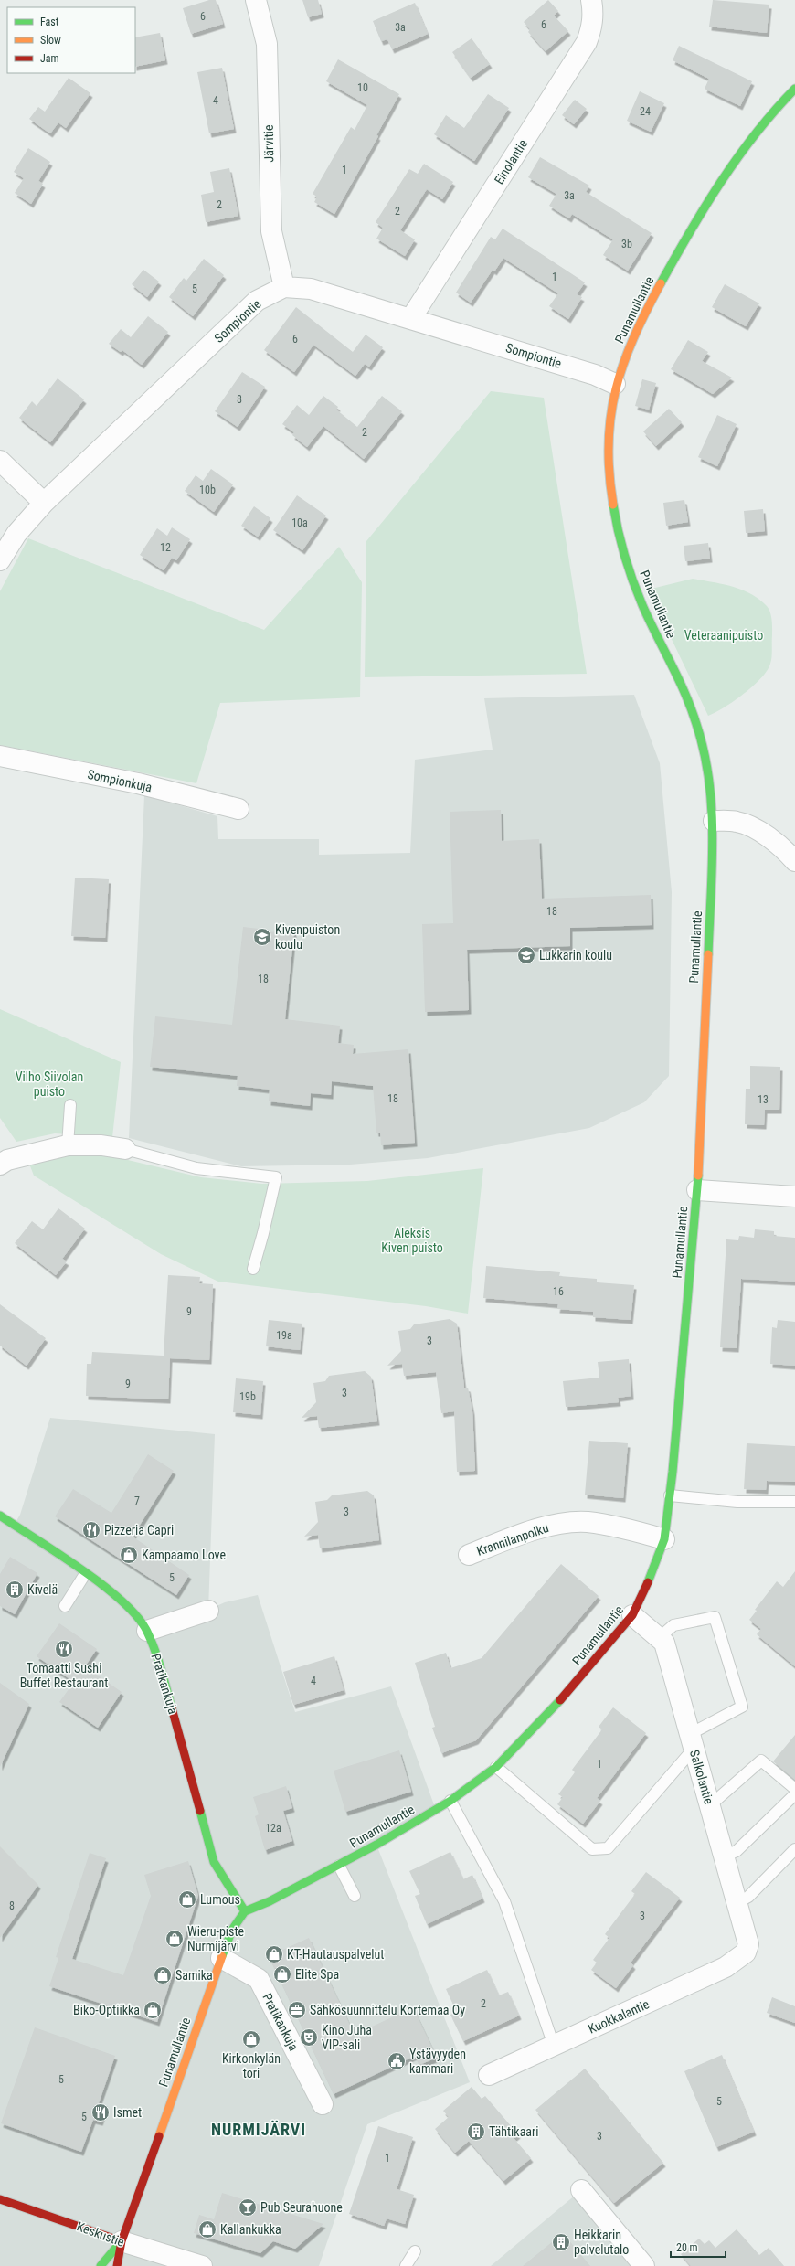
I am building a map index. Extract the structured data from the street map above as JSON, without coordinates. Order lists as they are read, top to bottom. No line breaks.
{"streets":{"street":["Järvitie","Einolantie","Punamullantie","Sompiontie","Sompionkuja","Krannilanpolku","Pratikankuja","Salkolantie","Kuokkalantie","Keskustie"]},"crossings":[["Järvitie","Sompiontie"],["Einolantie","Sompiontie"],["Punamullantie","Sompiontie"],["Punamullantie","Krannilanpolku"],["Punamullantie","Pratikankuja"],["Punamullantie","Salkolantie"],["Punamullantie","Keskustie"],["Salkolantie","Kuokkalantie"]],"districts":["NURMIJÄRVI"],"parks":["Veteraanipuisto","Vilho Siivolan puisto","Aleksis Kiven puisto"],"places":{"school or university":["Kivenpuiston koulu","Lukkarin koulu"],"restaurant":["Pizzeria Capri","Tomaatti Sushi Buffet Restaurant","Ismet"],"shop":["Kampaamo Love","Lumous","Wieru-piste Nurmijärvi","KT-Hautauspalvelut","Elite Spa","Samika","Biko-Optiikka","Kirkonkylän tori","Kallankukka"],"building":["Kivelä","Tähtikaari","Heikkarin palvelutalo"],"office":["Sähkösuunnittelu Kortemaa Oy"],"theatre":["Kino Juha VIP-sali"],"public building":["Ystävyyden kammari"],"bar":["Pub Seurahuone"]},"house_numbers":["6","6","3a","10","4","24","1","3a","2","2","3b","1","5","6","8","2","10b","10a","12","18","18","18","13","16","9","19a","3","9","3","19b","7","3","5","4","1","12a","8","3","2","5","5","5","3","1"],"legend":["Fast","Slow","Jam"],"scale_bar":"20 m"}
